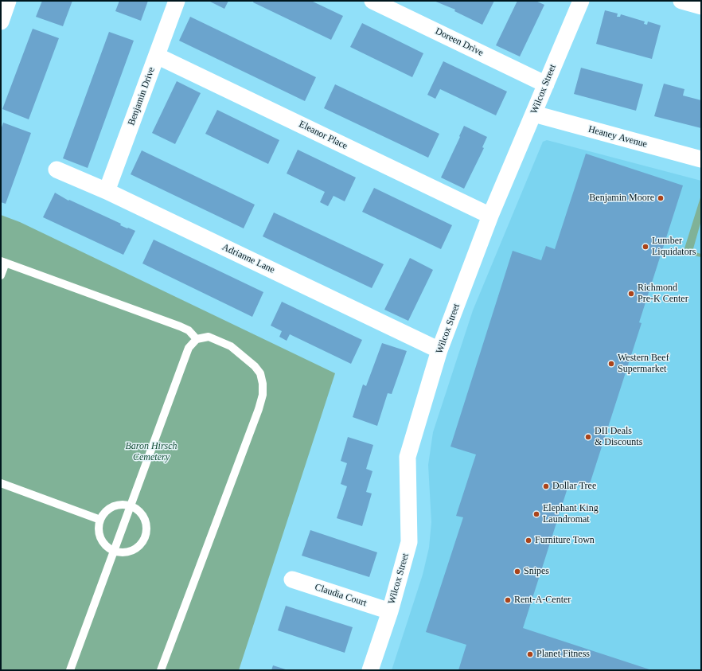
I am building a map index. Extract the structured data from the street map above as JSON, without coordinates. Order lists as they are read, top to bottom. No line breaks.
{"streets":{"street":["Doreen Drive","Wilcox Street","Benjamin Drive","Eleanor Place","Heaney Avenue","Adrianne Lane","Claudia Court"]},"crossings":[["Doreen Drive","Wilcox Street"],["Wilcox Street","Eleanor Place"],["Wilcox Street","Heaney Avenue"],["Wilcox Street","Adrianne Lane"],["Wilcox Street","Claudia Court"],["Benjamin Drive","Eleanor Place"],["Benjamin Drive","Adrianne Lane"]],"parks":["Baron Hirsch Cemetery"],"places":["Benjamin Moore","Lumber Liquidators","Richmond Pre-K Center","Western Beef Supermarket","DII Deals & Discounts","Dollar Tree","Elephant King Laundromat","Furniture Town","Snipes","Rent-A-Center","Planet Fitness"]}
